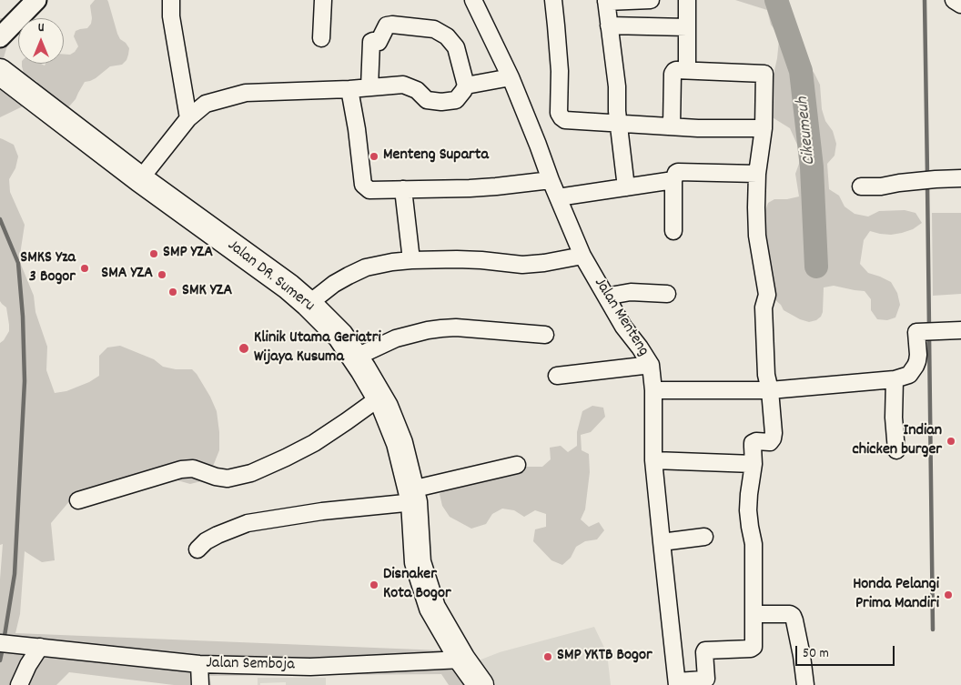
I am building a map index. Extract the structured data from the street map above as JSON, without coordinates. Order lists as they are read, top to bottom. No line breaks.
{"streets":{"main road":["Jalan DR. Sumeru"],"street":["Jalan Menteng","Jalan Semboja"]},"crossings":[["Jalan DR. Sumeru","Jalan Semboja"]],"water":["Cikeumeuh"],"places":["Menteng Suparta","SMP YZA","SMKS Yza 3 Bogor","SMA YZA","SMK YZA","Klinik Utama Geriatri Wijaya Kusuma","Indian chicken burger","Disnaker Kota Bogor","Honda Pelangi Prima Mandiri","SMP YKTB Bogor"],"scale_bar":"50 m","north":"top"}
